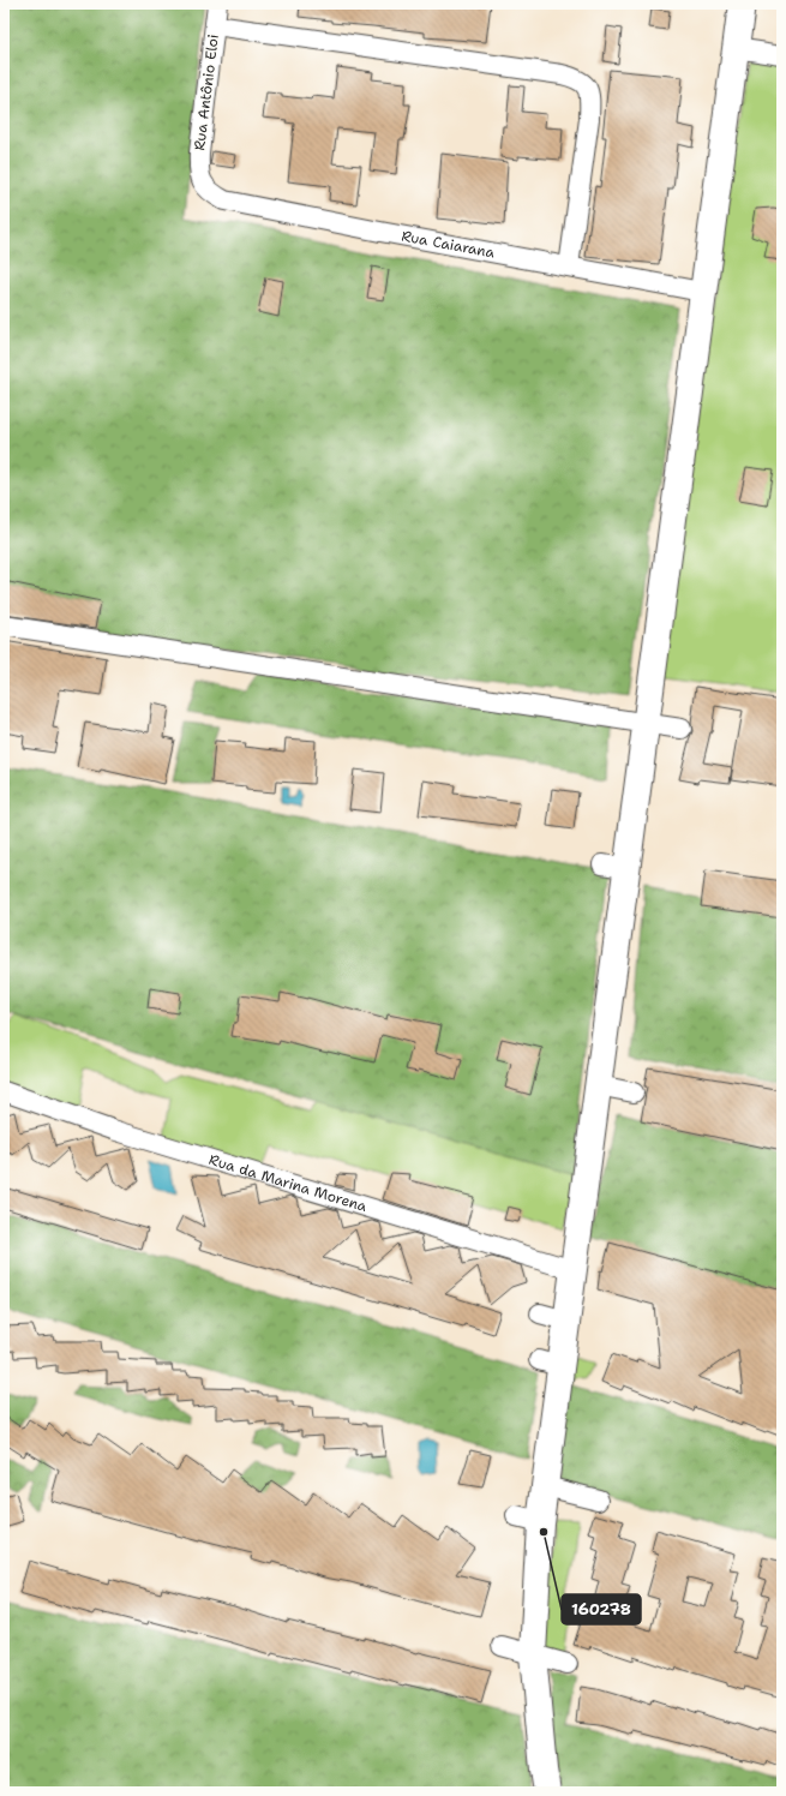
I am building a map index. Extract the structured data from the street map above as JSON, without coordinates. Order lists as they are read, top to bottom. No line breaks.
{"streets":{"street":["Rua Antônio Eloi","Rua Caiarana","Rua da Marina Morena"]},"crossings":[["Rua Antônio Eloi","Rua Caiarana"]],"places":["160278"]}
